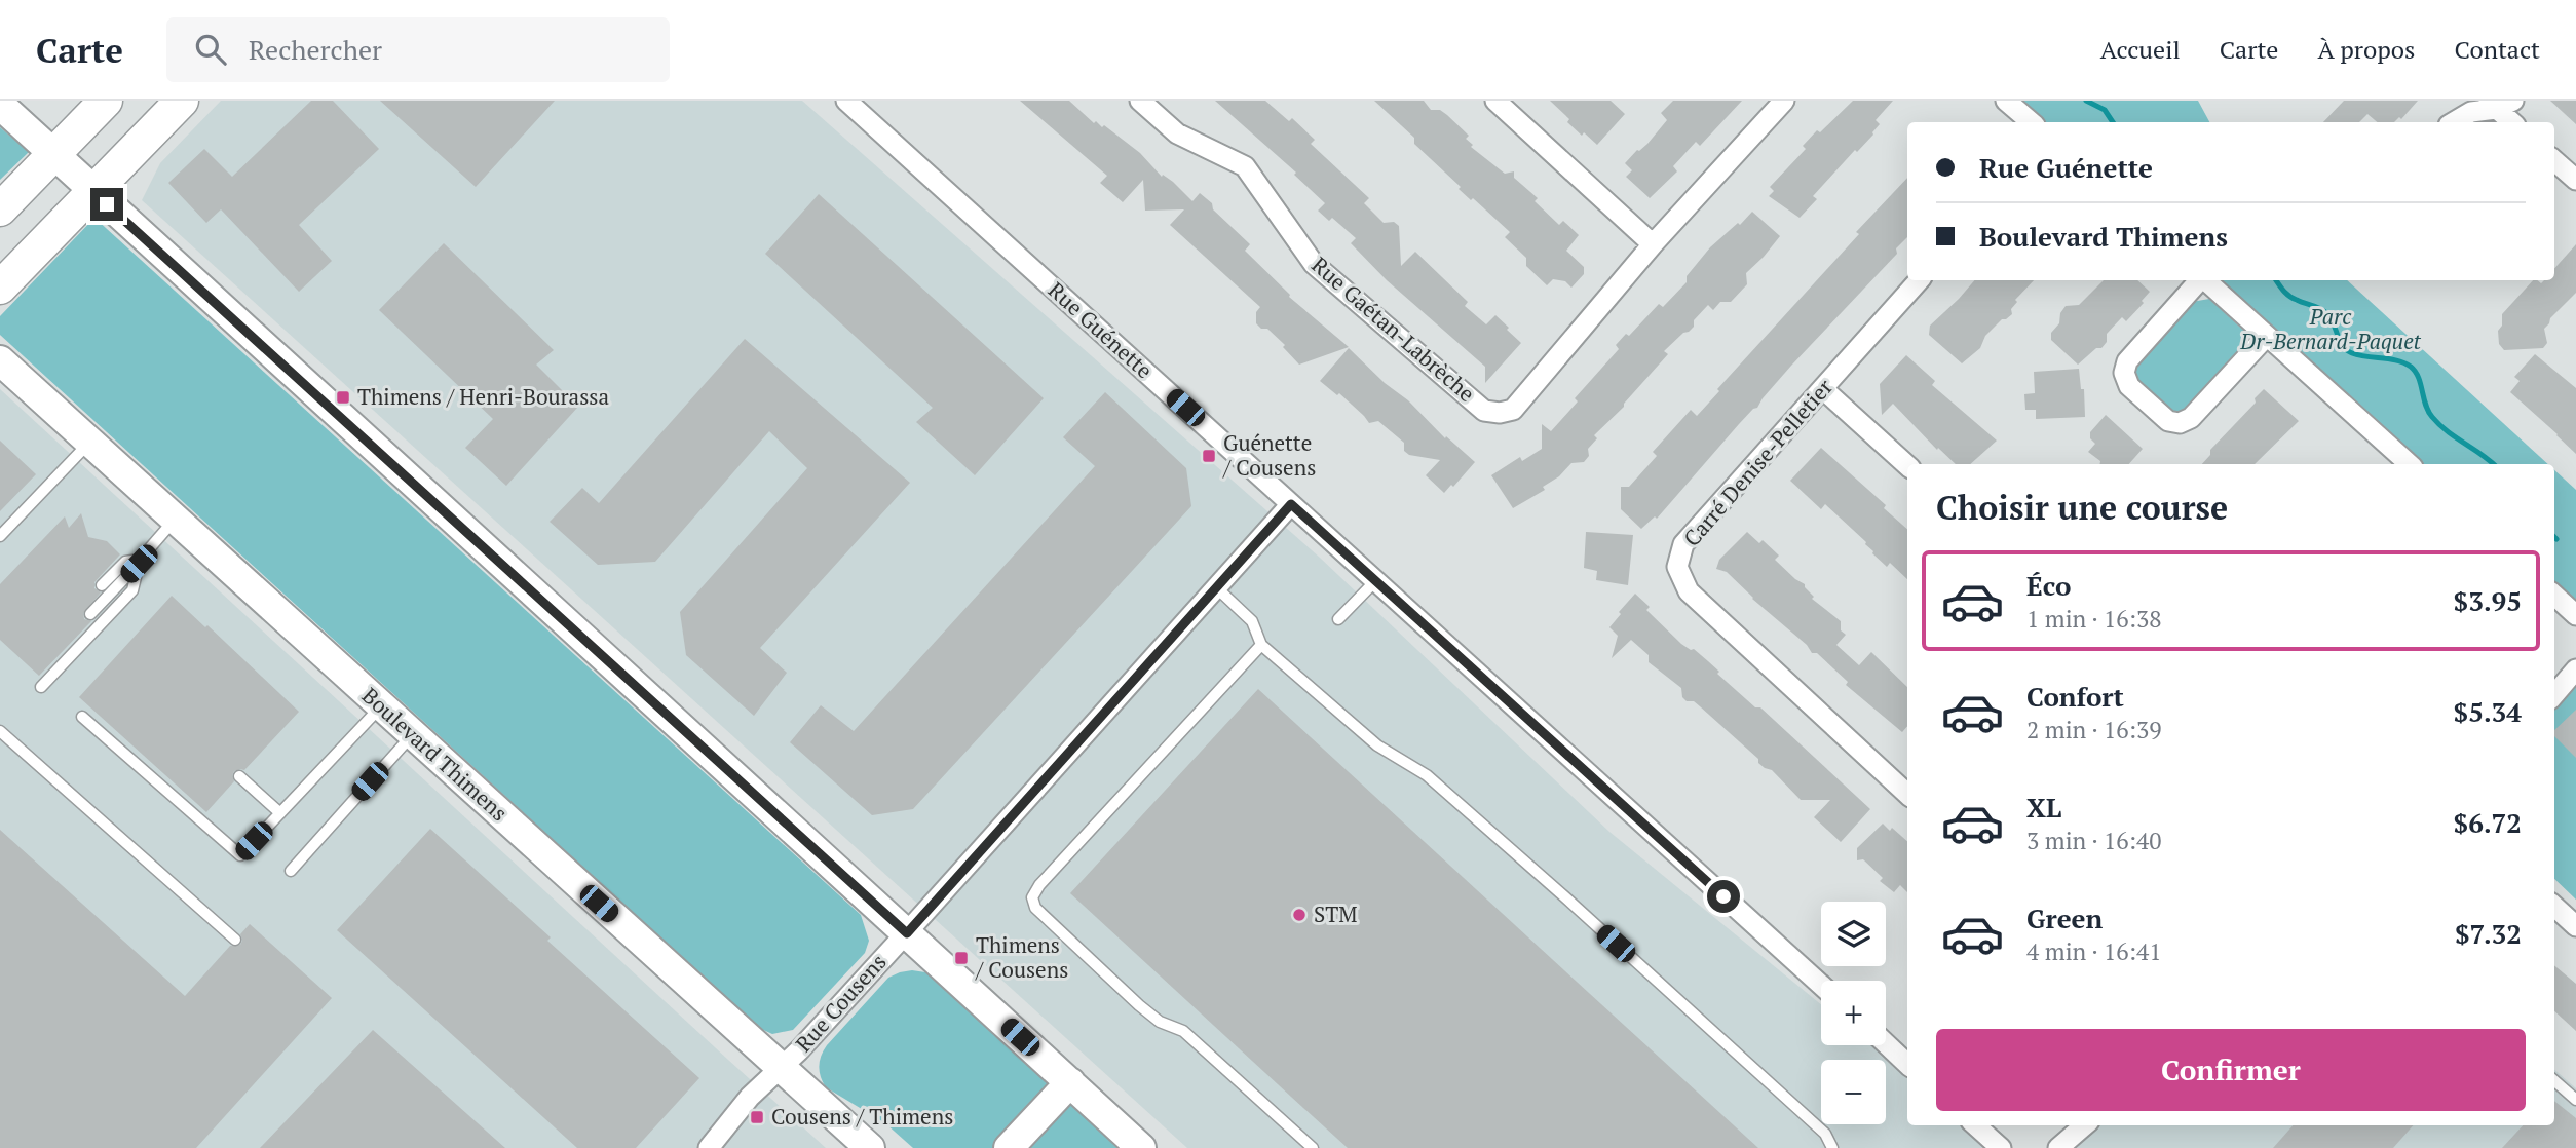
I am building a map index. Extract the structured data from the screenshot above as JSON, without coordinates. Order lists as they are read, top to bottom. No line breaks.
{"streets":{"street":["Rue Gaétan-Labrèche","Rue Guénette","Carré Denise-Pelletier","Boulevard Thimens","Rue Cousens"]},"crossings":[["Rue Guénette","Rue Cousens"],["Boulevard Thimens","Rue Cousens"]],"parks":["Parc Dr-Bernard-Paquet"],"places":{"transit":["Thimens / Henri-Bourassa","Guénette / Cousens","Thimens / Cousens","Cousens / Thimens"],"other":["STM"]},"page":{"header":"Carte","search":"Rechercher","nav":["Accueil","Carte","À propos","Contact"],"banner":["Rue Guénette","Boulevard Thimens"],"heading":"Choisir une course","list":[{"name":"Éco","note":"1 min · 16:38","value":"$3.95"},{"name":"Confort","note":"2 min · 16:39","value":"$5.34"},{"name":"XL","note":"3 min · 16:40","value":"$6.72"},{"name":"Green","note":"4 min · 16:41","value":"$7.32"}],"map_buttons":["+","−"],"buttons":"Confirmer"}}
